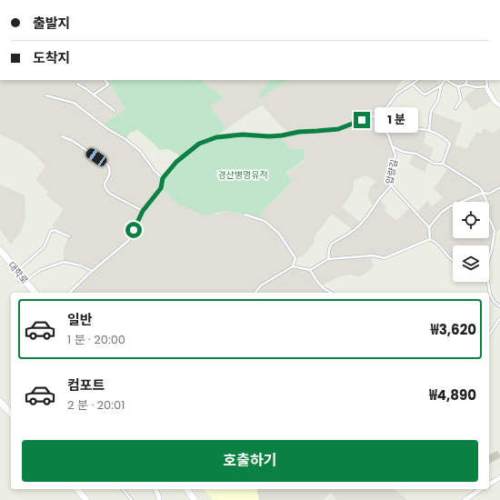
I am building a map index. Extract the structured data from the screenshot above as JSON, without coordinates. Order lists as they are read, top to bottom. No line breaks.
{"streets":{"main road":["대학로"],"lane":["압량길"]},"parks":["경산병영유적"],"page":{"banner":["출발지","도착지"],"bubble":"1 분","list":[{"name":"일반","note":"1 분 · 20:00","value":"₩3,620"},{"name":"컴포트","note":"2 분 · 20:01","value":"₩4,890"}],"buttons":"호출하기"}}
